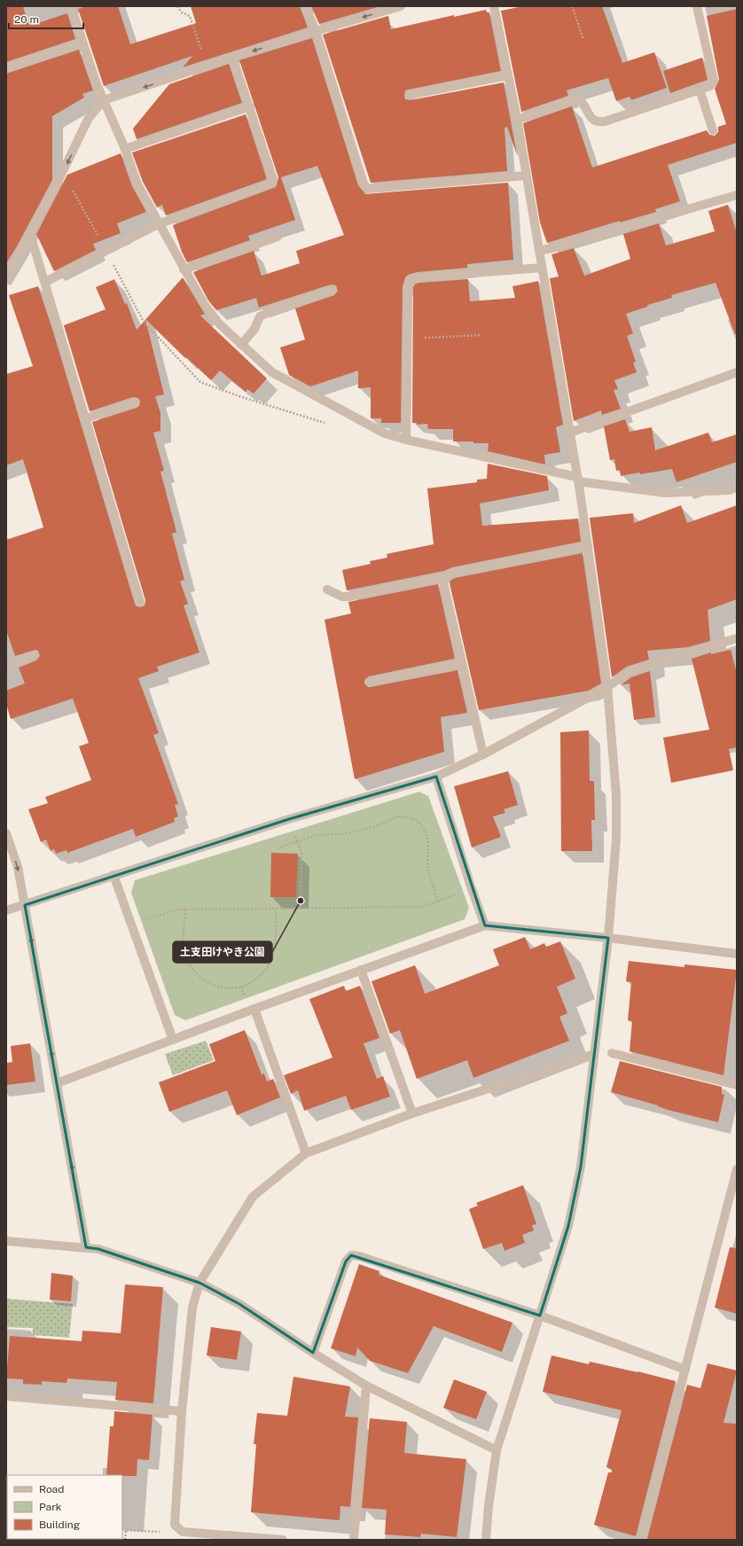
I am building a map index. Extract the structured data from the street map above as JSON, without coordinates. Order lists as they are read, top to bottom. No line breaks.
{"places":["土支田けやき公園"],"legend":["Road","Park","Building"],"scale_bar":"20 m"}
